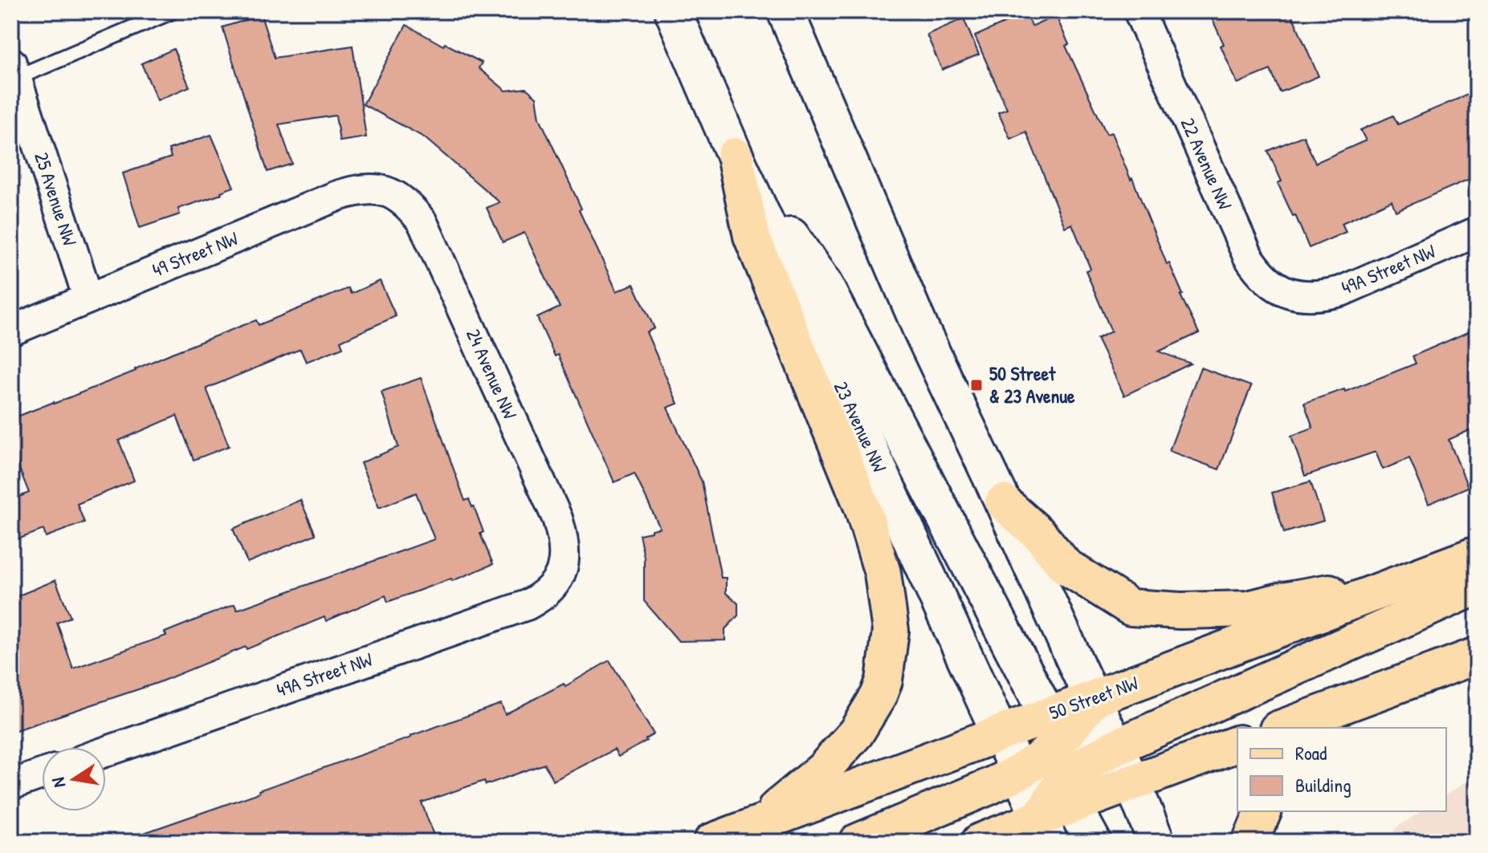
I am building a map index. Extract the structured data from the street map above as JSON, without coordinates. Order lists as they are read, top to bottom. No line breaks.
{"streets":{"main road":["23 Avenue NW","50 Street NW"],"street":["22 Avenue NW","25 Avenue NW","49 Street NW","49A Street NW","24 Avenue NW"]},"crossings":[["22 Avenue NW","49A Street NW"],["25 Avenue NW","49 Street NW"],["49 Street NW","24 Avenue NW"],["49A Street NW","24 Avenue NW"],["23 Avenue NW","50 Street NW"]],"places":{"transit":["50 Street & 23 Avenue"]},"legend":["Road","Building"],"north":"left"}
